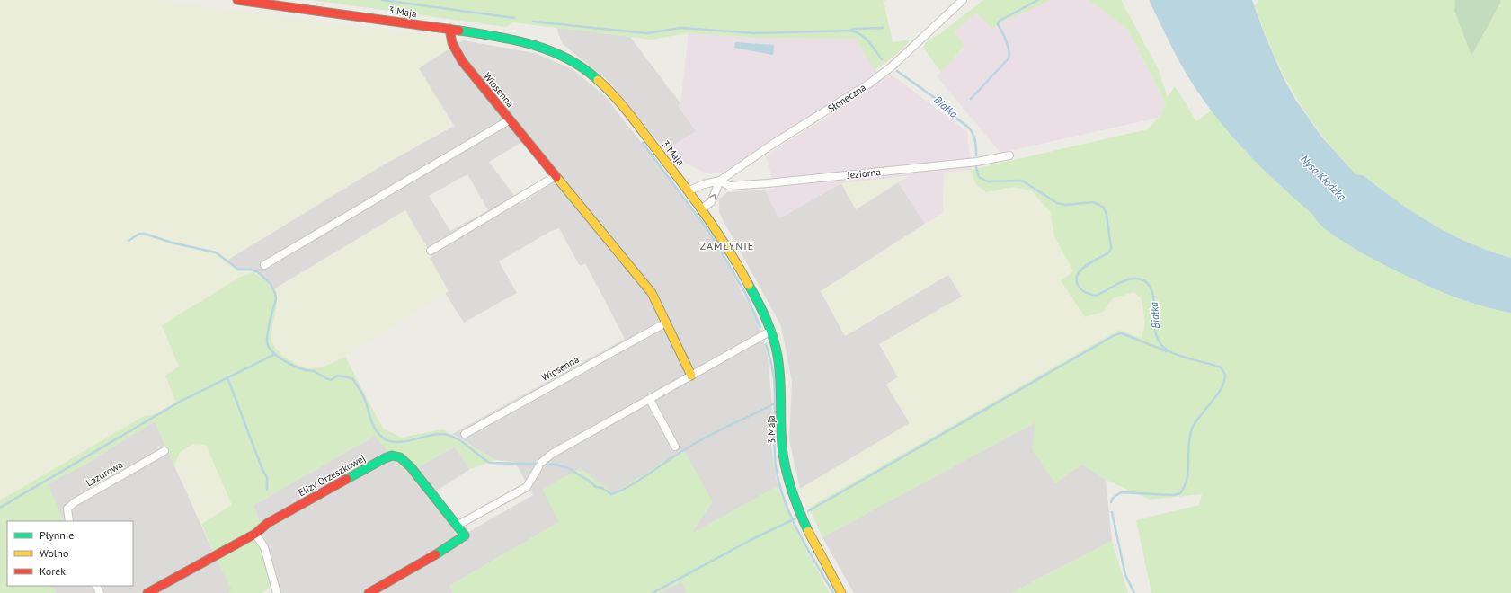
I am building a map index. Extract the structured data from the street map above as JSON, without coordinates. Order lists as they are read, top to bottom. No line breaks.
{"streets":{"street":["3 Maja","Wiosenna","Słoneczna","Jeziorna","Lazurowa","Elizy Orzeszkowej"]},"crossings":[["3 Maja","Wiosenna"],["3 Maja","Słoneczna"],["Słoneczna","Jeziorna"]],"districts":["ZAMŁYNIE"],"water":["Białka","Nysa Kłodzka"],"legend":["Płynnie","Wolno","Korek"]}
